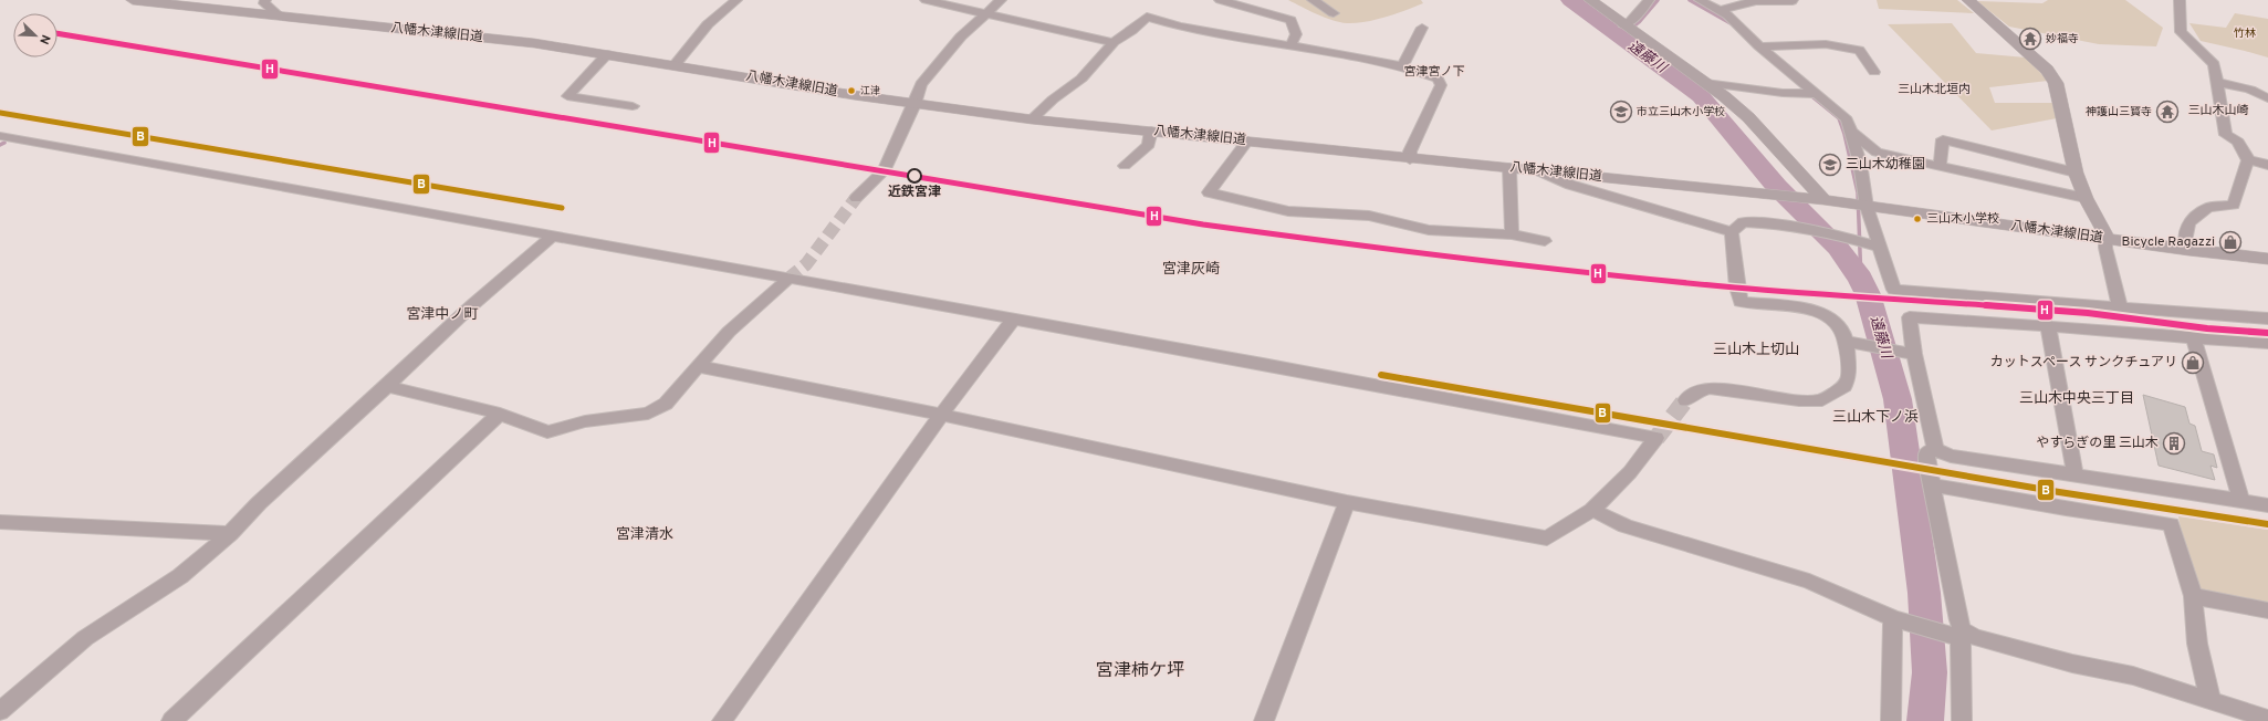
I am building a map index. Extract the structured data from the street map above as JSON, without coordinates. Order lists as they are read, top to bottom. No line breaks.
{"streets":{"street":["八幡木津線旧道"]},"districts":["宮津宮ノ下","三山木北垣内","三山木山崎","宮津灰崎","宮津中ノ町","三山木上切山","三山木中央三丁目","三山木下ノ浜","宮津清水","宮津柿ケ坪"],"water":["遠藤川"],"parks":["竹林"],"places":{"temple":["妙福寺","神護山三寳寺"],"other":["江津","近鉄宮津","三山木小学校"],"school or university":["市立三山木小学校","三山木幼稚園"],"shop":["Bicycle Ragazzi","カットスペース サンクチュアリ"],"building":["やすらぎの里 三山木"]},"lines":["transit line H","transit line B"],"north":"bottom right"}
